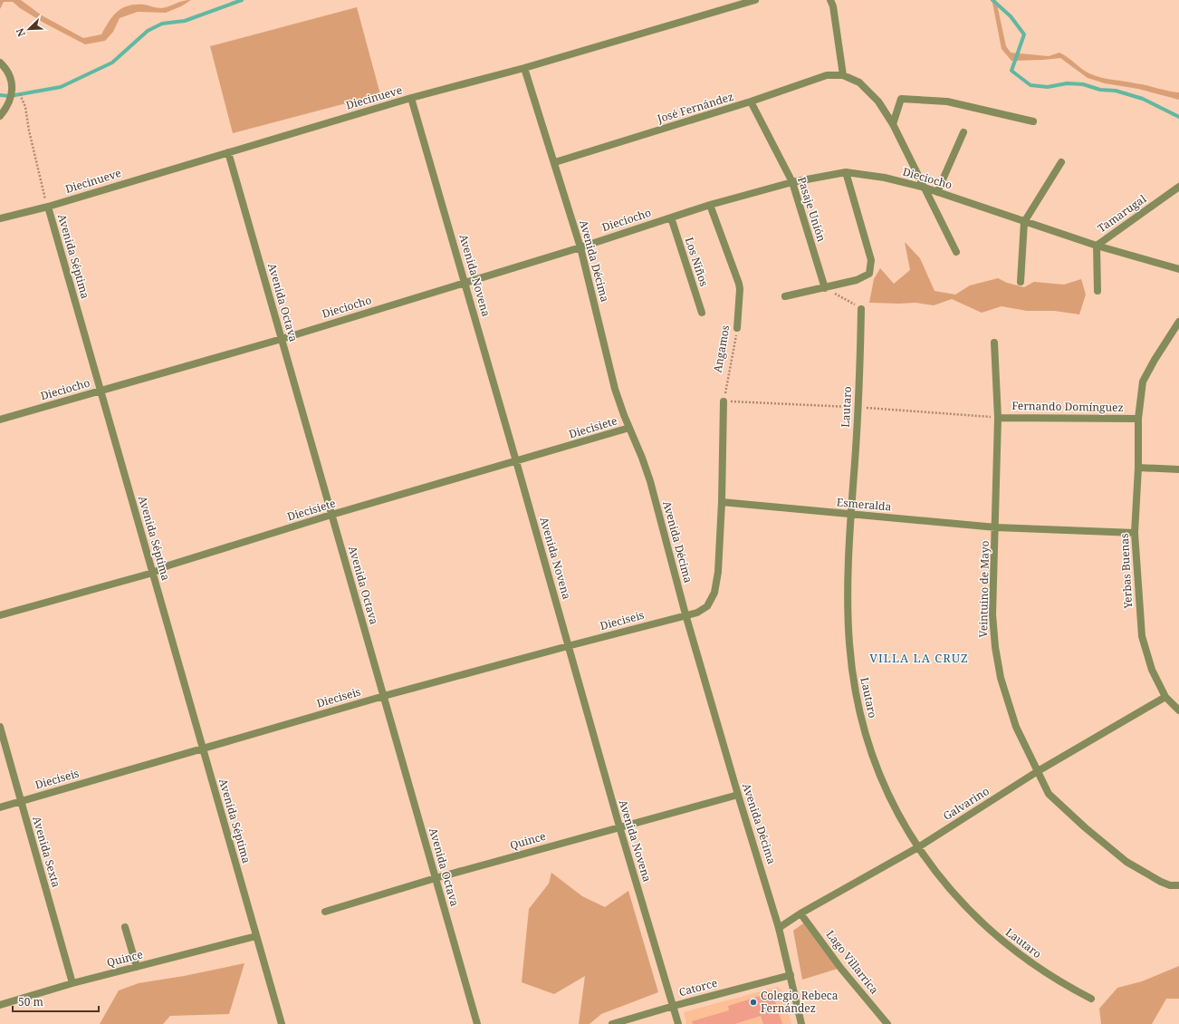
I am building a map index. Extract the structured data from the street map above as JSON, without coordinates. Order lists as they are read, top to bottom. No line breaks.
{"streets":{"street":["Diecinueve","José Fernández","Dieciocho","Pasaje Unión","Tamarugal","Avenida Séptima","Avenida Décima","Los Niños","Avenida Novena","Avenida Octava","Angamos","Lautaro","Fernando Domínguez","Diecisiete","Esmeralda","Yerbas Buenas","Veintuino de Mayo","Dieciseis","Galvarino","Quince","Avenida Sexta","Lago Villarrica","Catorce"]},"crossings":[["Diecinueve","Avenida Séptima"],["Diecinueve","Avenida Décima"],["Diecinueve","Avenida Novena"],["Diecinueve","Avenida Octava"],["José Fernández","Pasaje Unión"],["José Fernández","Avenida Décima"],["Dieciocho","Pasaje Unión"],["Dieciocho","Tamarugal"],["Dieciocho","Avenida Séptima"],["Dieciocho","Avenida Décima"],["Dieciocho","Los Niños"],["Dieciocho","Avenida Novena"],["Dieciocho","Avenida Octava"],["Dieciocho","Angamos"],["Avenida Séptima","Diecisiete"],["Avenida Séptima","Dieciseis"],["Avenida Séptima","Quince"],["Avenida Décima","Diecisiete"],["Avenida Décima","Dieciseis"],["Avenida Décima","Galvarino"],["Avenida Décima","Quince"],["Avenida Décima","Catorce"],["Avenida Novena","Diecisiete"],["Avenida Novena","Dieciseis"],["Avenida Novena","Quince"],["Avenida Novena","Catorce"],["Avenida Octava","Diecisiete"],["Avenida Octava","Dieciseis"],["Avenida Octava","Quince"],["Lautaro","Esmeralda"],["Lautaro","Galvarino"],["Fernando Domínguez","Yerbas Buenas"],["Fernando Domínguez","Veintuino de Mayo"],["Esmeralda","Yerbas Buenas"],["Esmeralda","Veintuino de Mayo"],["Yerbas Buenas","Galvarino"],["Veintuino de Mayo","Galvarino"],["Dieciseis","Avenida Sexta"],["Galvarino","Lago Villarrica"],["Quince","Avenida Sexta"]],"districts":["VILLA LA CRUZ"],"places":["Colegio Rebeca Fernández"],"scale_bar":"50 m","north":"bottom left"}
